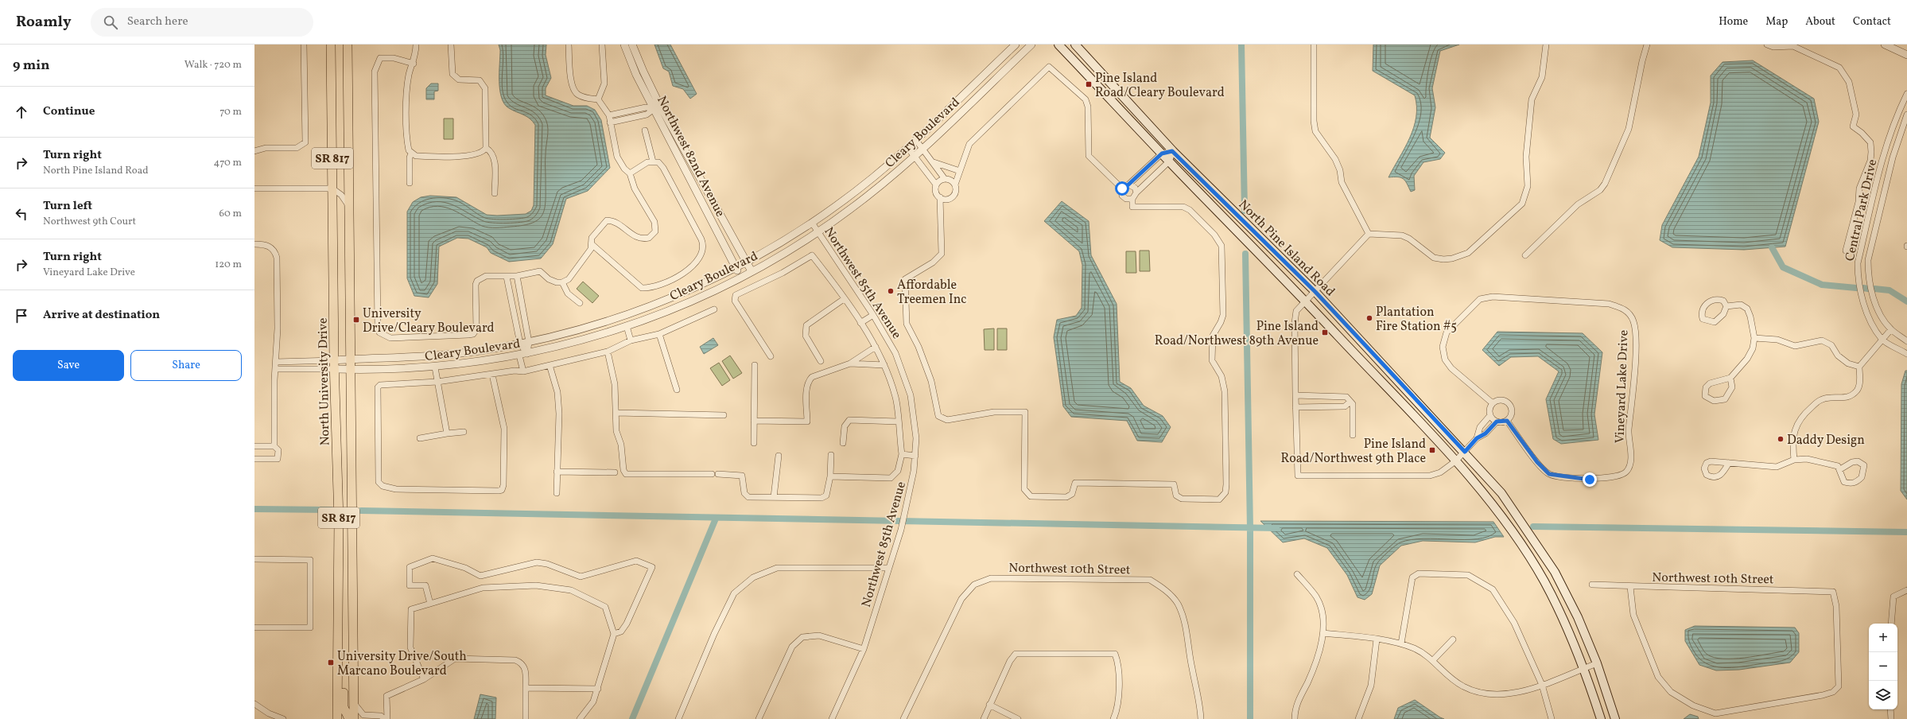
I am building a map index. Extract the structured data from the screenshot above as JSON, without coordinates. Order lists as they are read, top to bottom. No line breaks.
{"streets":{"main road":["SR 817","North Pine Island Road","North University Drive"],"street":["Cleary Boulevard","Northwest 82nd Avenue","Central Park Drive","Northwest 85th Avenue","Vineyard Lake Drive","Northwest 10th Street"]},"crossings":[["Cleary Boulevard","Northwest 82nd Avenue"],["Cleary Boulevard","SR 817"],["Cleary Boulevard","Northwest 85th Avenue"],["Cleary Boulevard","North University Drive"]],"places":{"transit":["Pine Island Road/Cleary Boulevard","University Drive/Cleary Boulevard","Pine Island Road/Northwest 89th Avenue","Pine Island Road/Northwest 9th Place","University Drive/South Marcano Boulevard"],"other":["Affordable Treemen Inc","Plantation Fire Station #5","Daddy Design"]},"page":{"header":"Roamly","search":"Search here","nav":["Home","Map","About","Contact"],"heading":["9 min","Walk · 720 m"],"list":[["Continue","70 m"],["Turn right","North Pine Island Road","470 m"],["Turn left","Northwest 9th Court","60 m"],["Turn right","Vineyard Lake Drive","120 m"],"Arrive at destination"],"buttons":["Save","Share"],"map_buttons":["+","−"]}}
